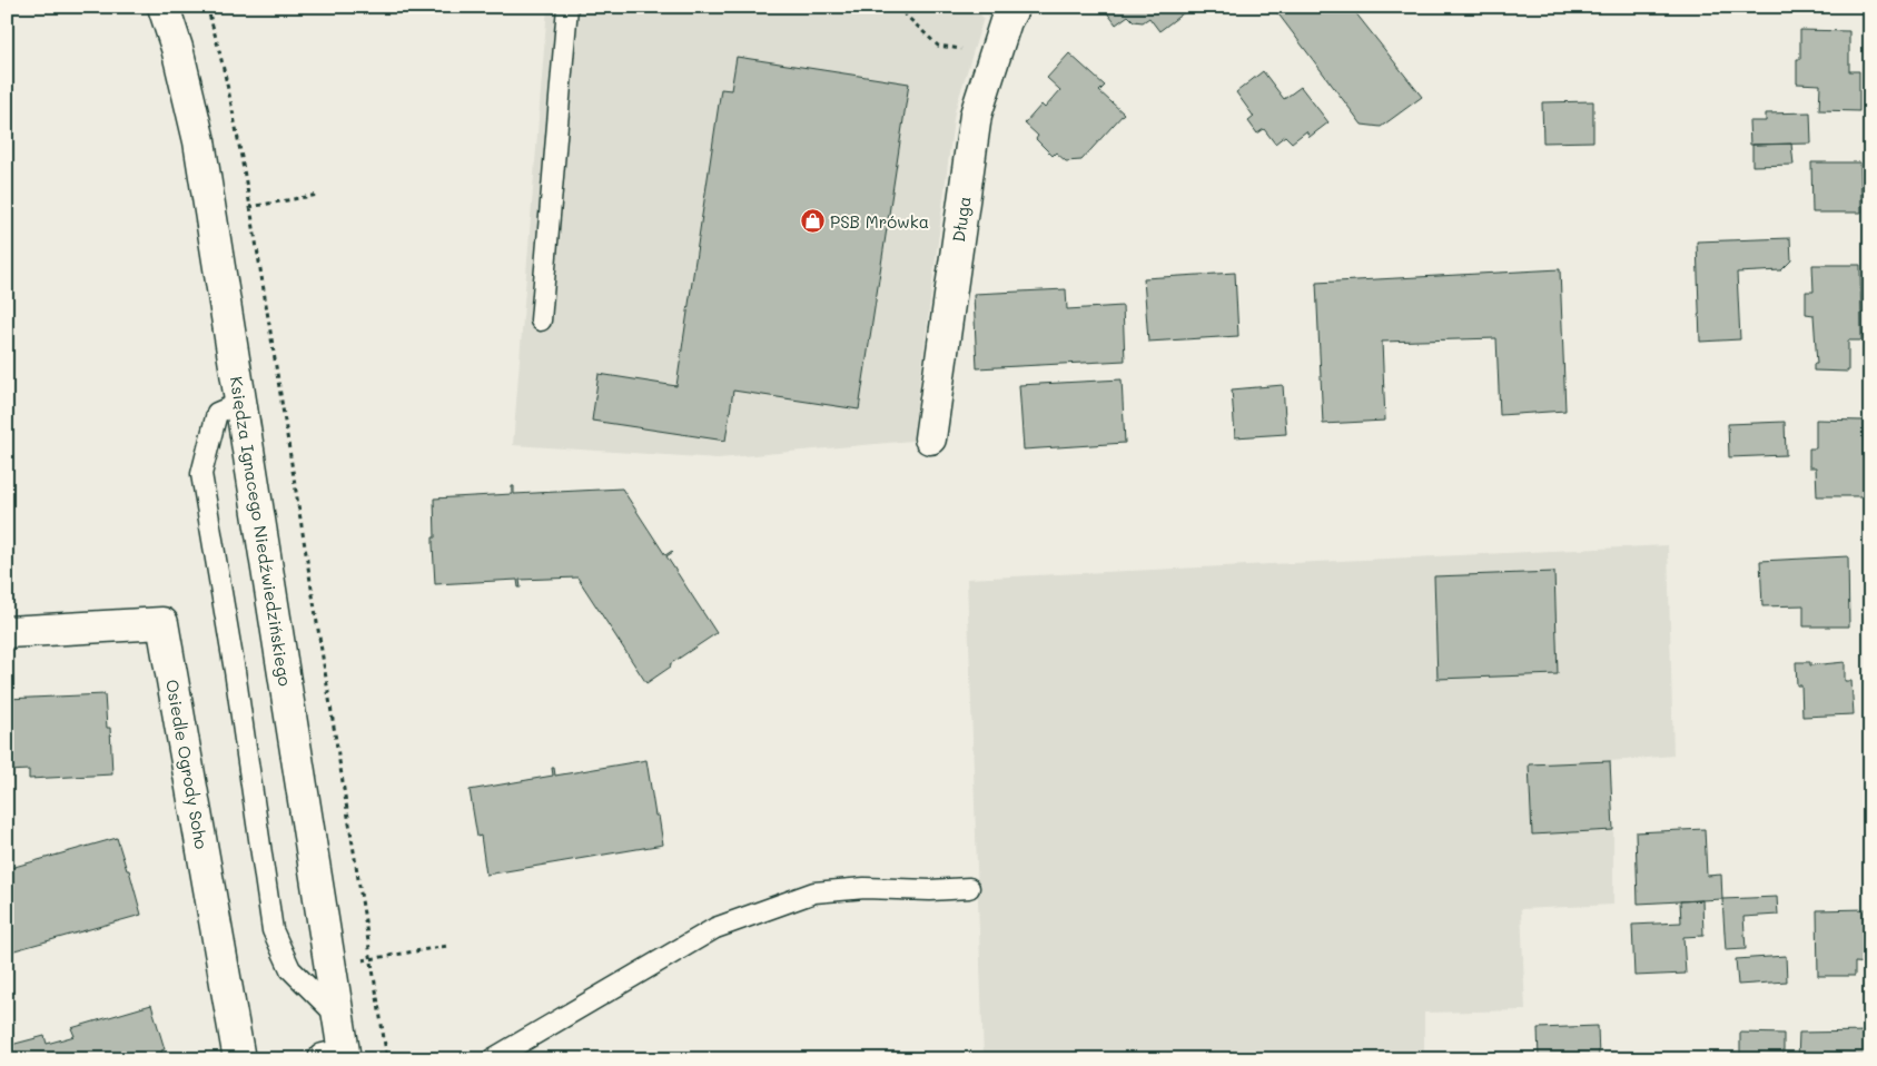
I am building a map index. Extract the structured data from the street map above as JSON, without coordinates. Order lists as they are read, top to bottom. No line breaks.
{"streets":{"main road":["Długa","Księdza Ignacego Niedźwiedzińskiego","Osiedle Ogrody Soho"]},"places":{"shop":["PSB Mrówka"]}}
